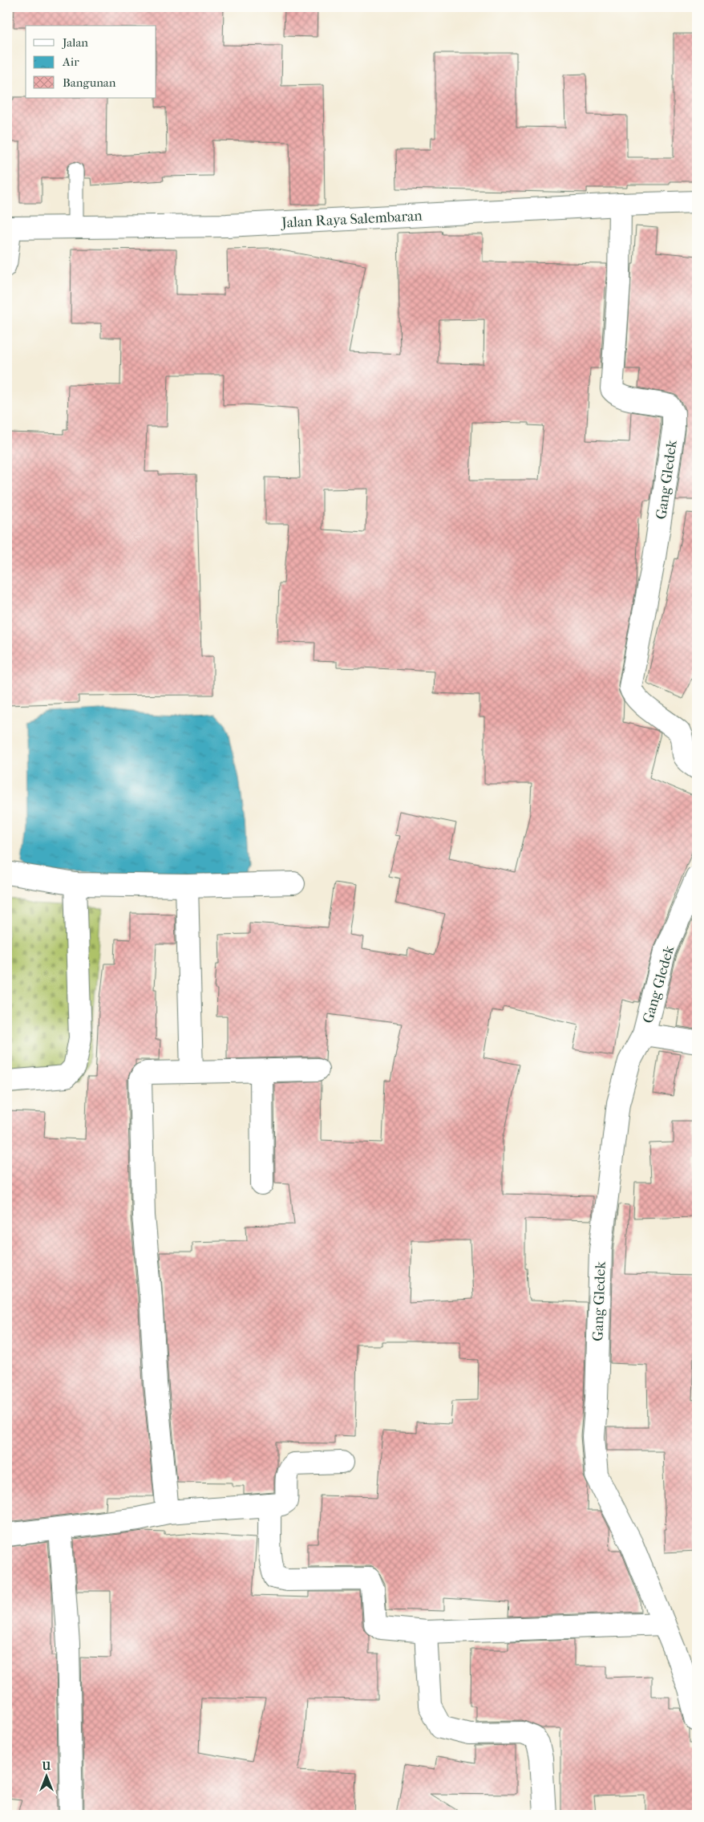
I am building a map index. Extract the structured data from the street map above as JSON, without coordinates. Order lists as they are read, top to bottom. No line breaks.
{"streets":{"street":["Jalan Raya Salembaran","Gang Gledek"]},"crossings":[["Jalan Raya Salembaran","Gang Gledek"]],"legend":["Jalan","Air","Bangunan"],"north":"top"}
